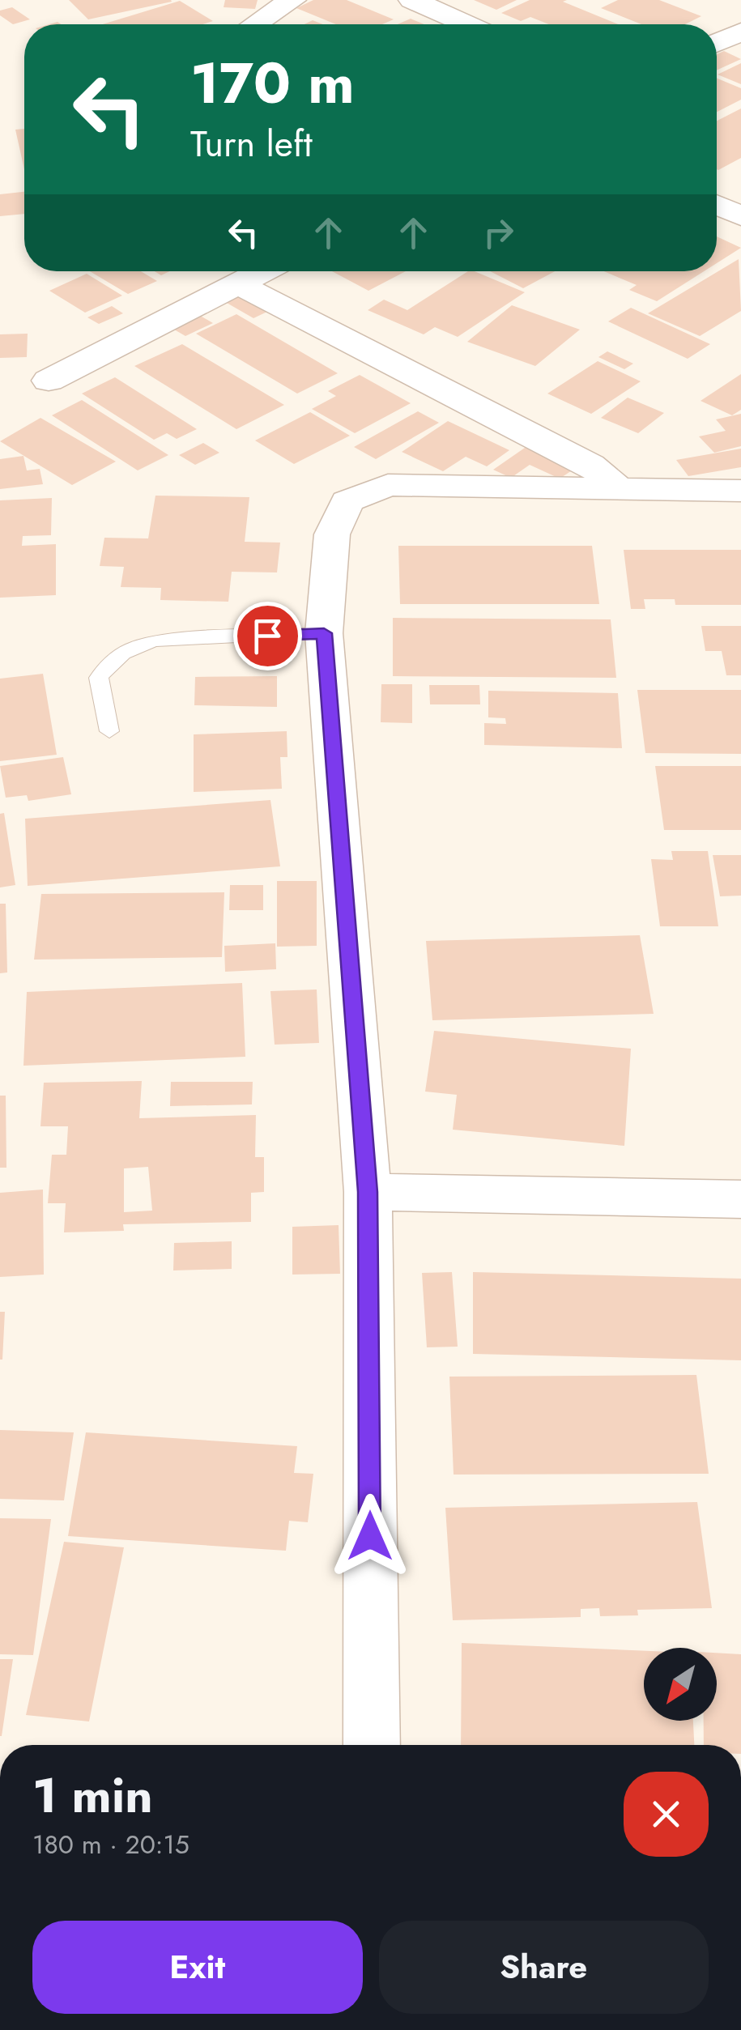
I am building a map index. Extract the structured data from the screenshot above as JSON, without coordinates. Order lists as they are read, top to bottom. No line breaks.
{"north":"bottom left","page":{"turn":["170 m","Turn left"],"heading":["1 min","180 m · 20:15"],"buttons":["Exit","Share"]}}
